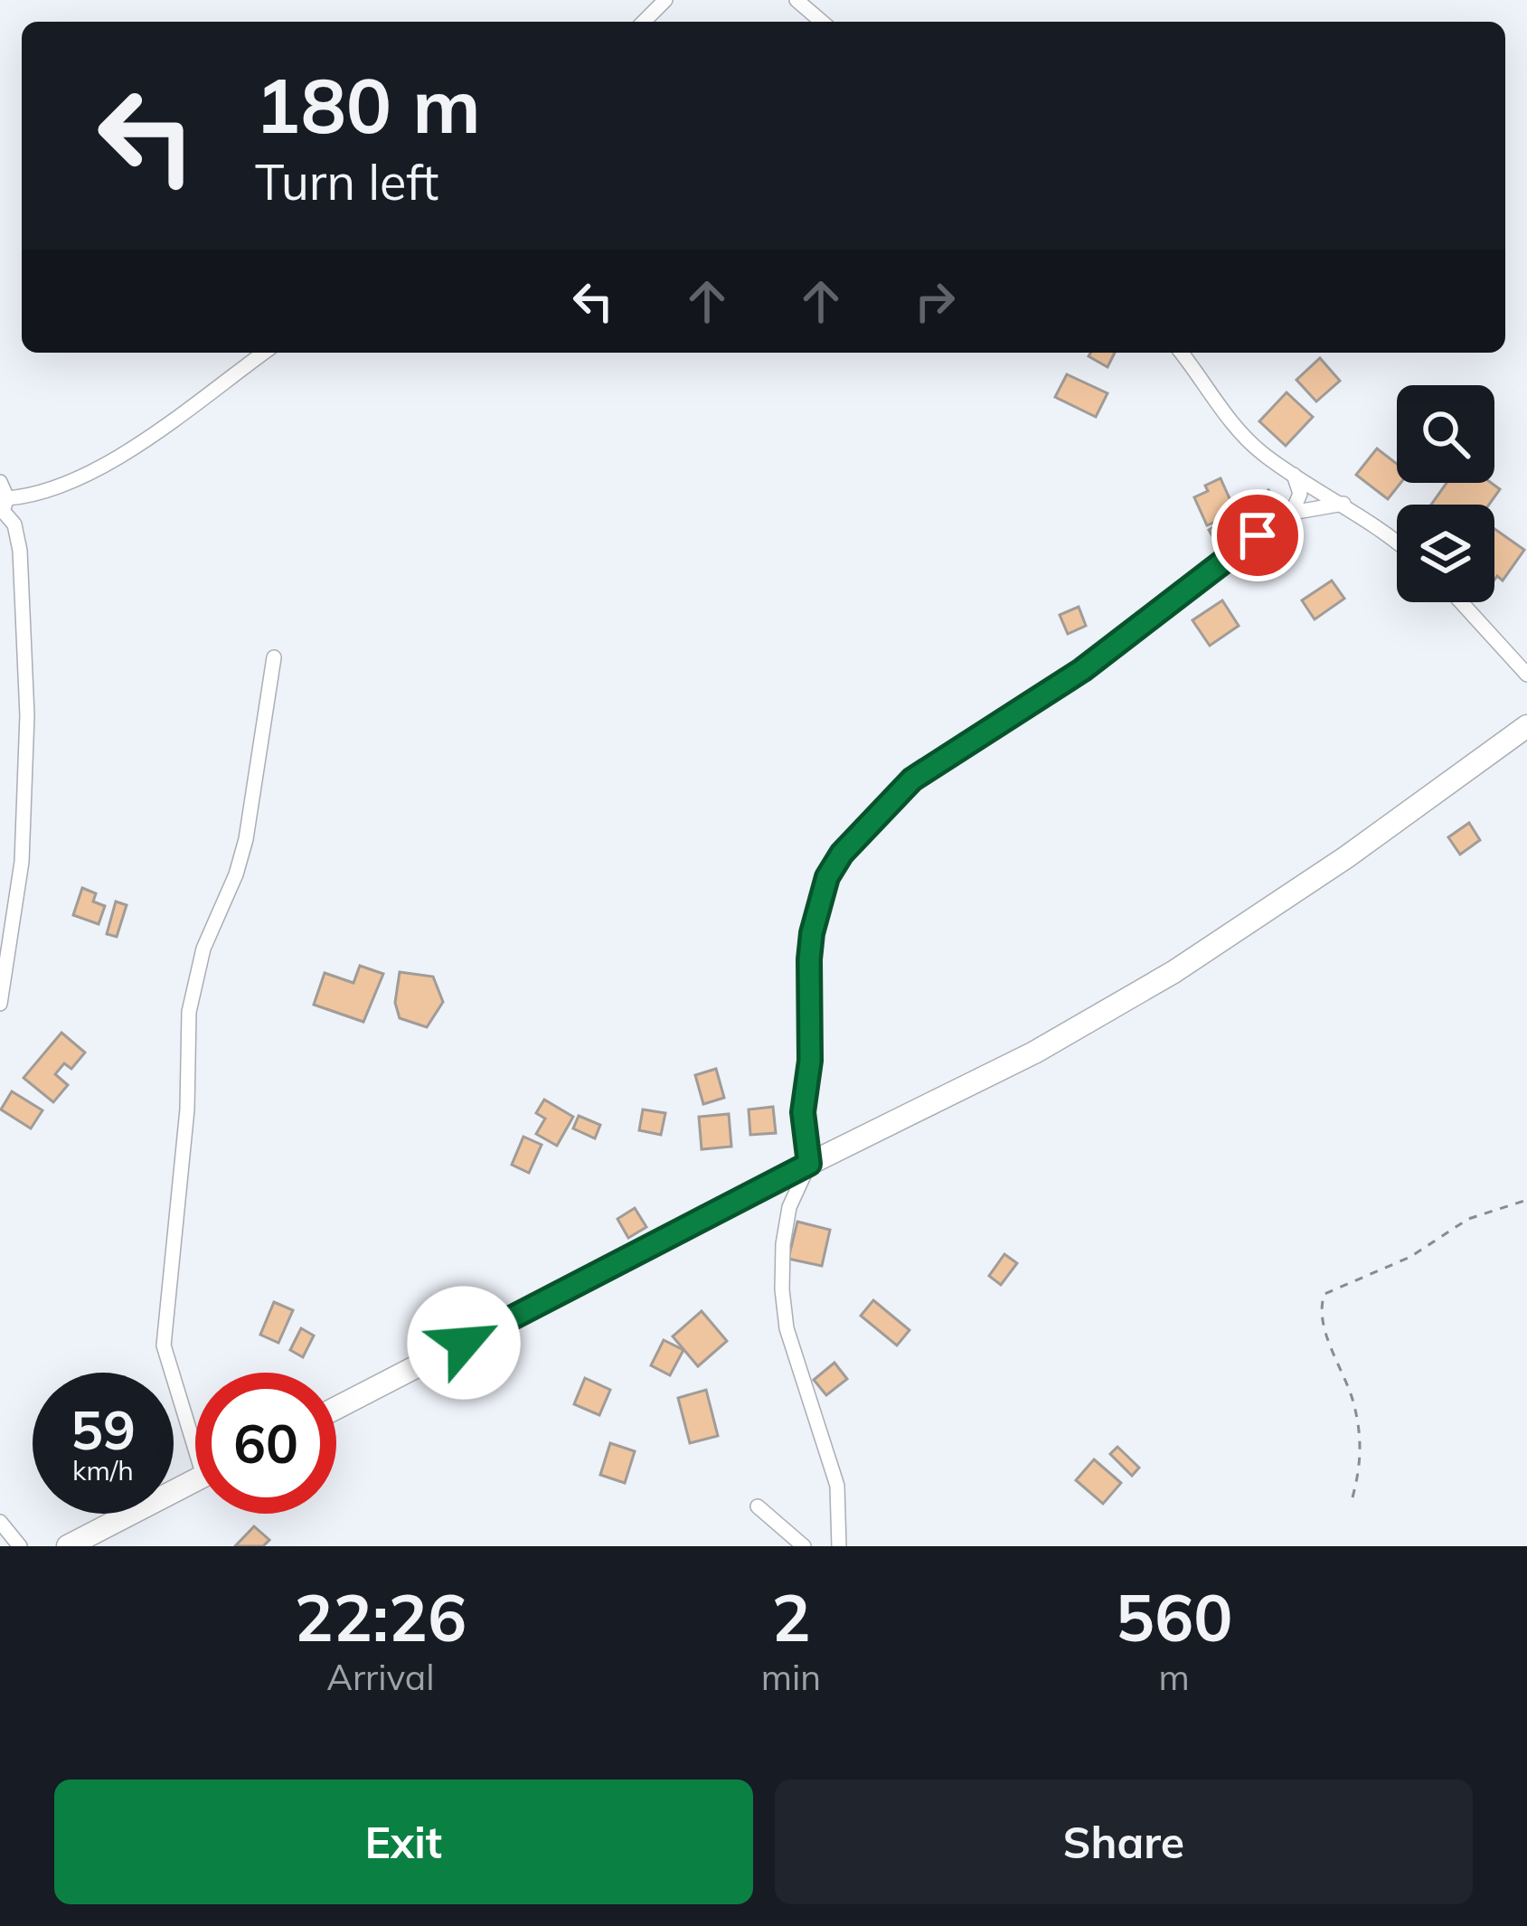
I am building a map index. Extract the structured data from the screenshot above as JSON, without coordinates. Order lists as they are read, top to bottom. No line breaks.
{"page":{"turn":["180 m","Turn left"],"speed":"59 km/h","limit":"60","eta":["22:26","Arrival","2","min","560","m"],"buttons":["Exit","Share"]}}
